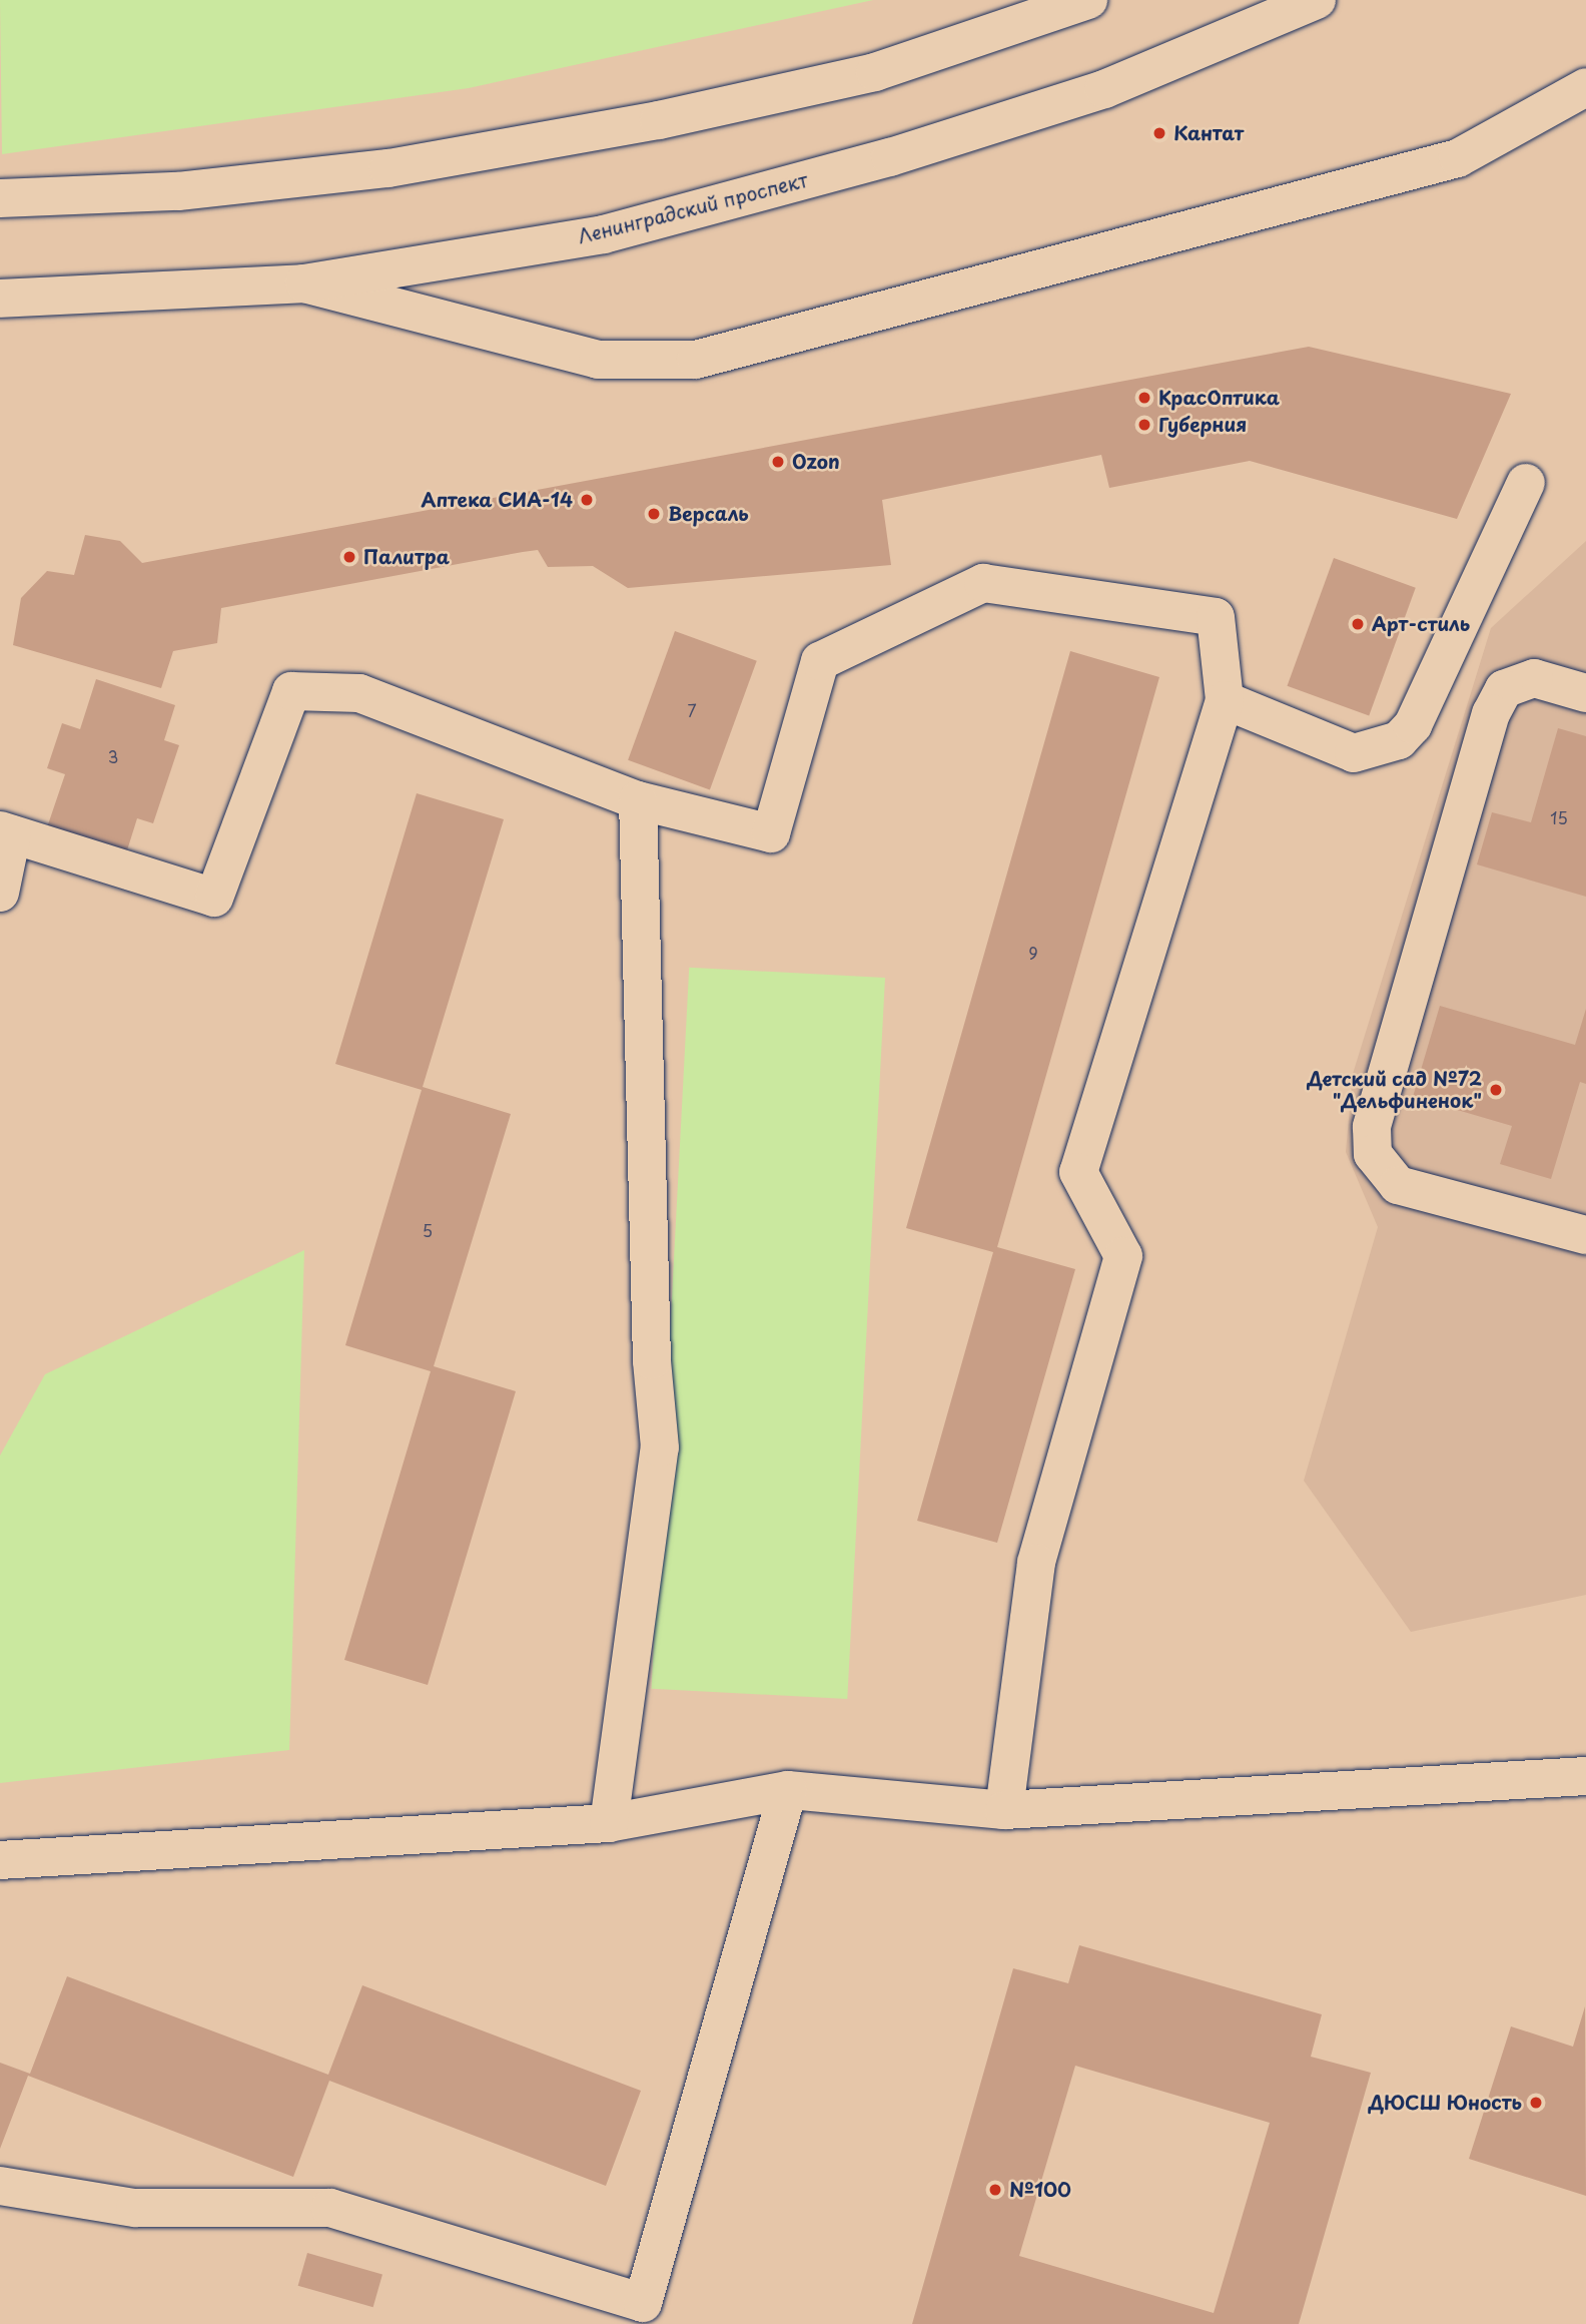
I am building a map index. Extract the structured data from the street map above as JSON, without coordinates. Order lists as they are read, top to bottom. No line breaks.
{"streets":{"main road":["Ленинградский проспект"]},"places":["Кантат","КрасОптика","Губерния","Ozon","Аптека СИА-14","Версаль","Палитра","Арт-стиль","Детский сад №72 \"Дельфиненок\"","ДЮСШ Юность","№100"],"house_numbers":["7","3","15","9","5"]}
